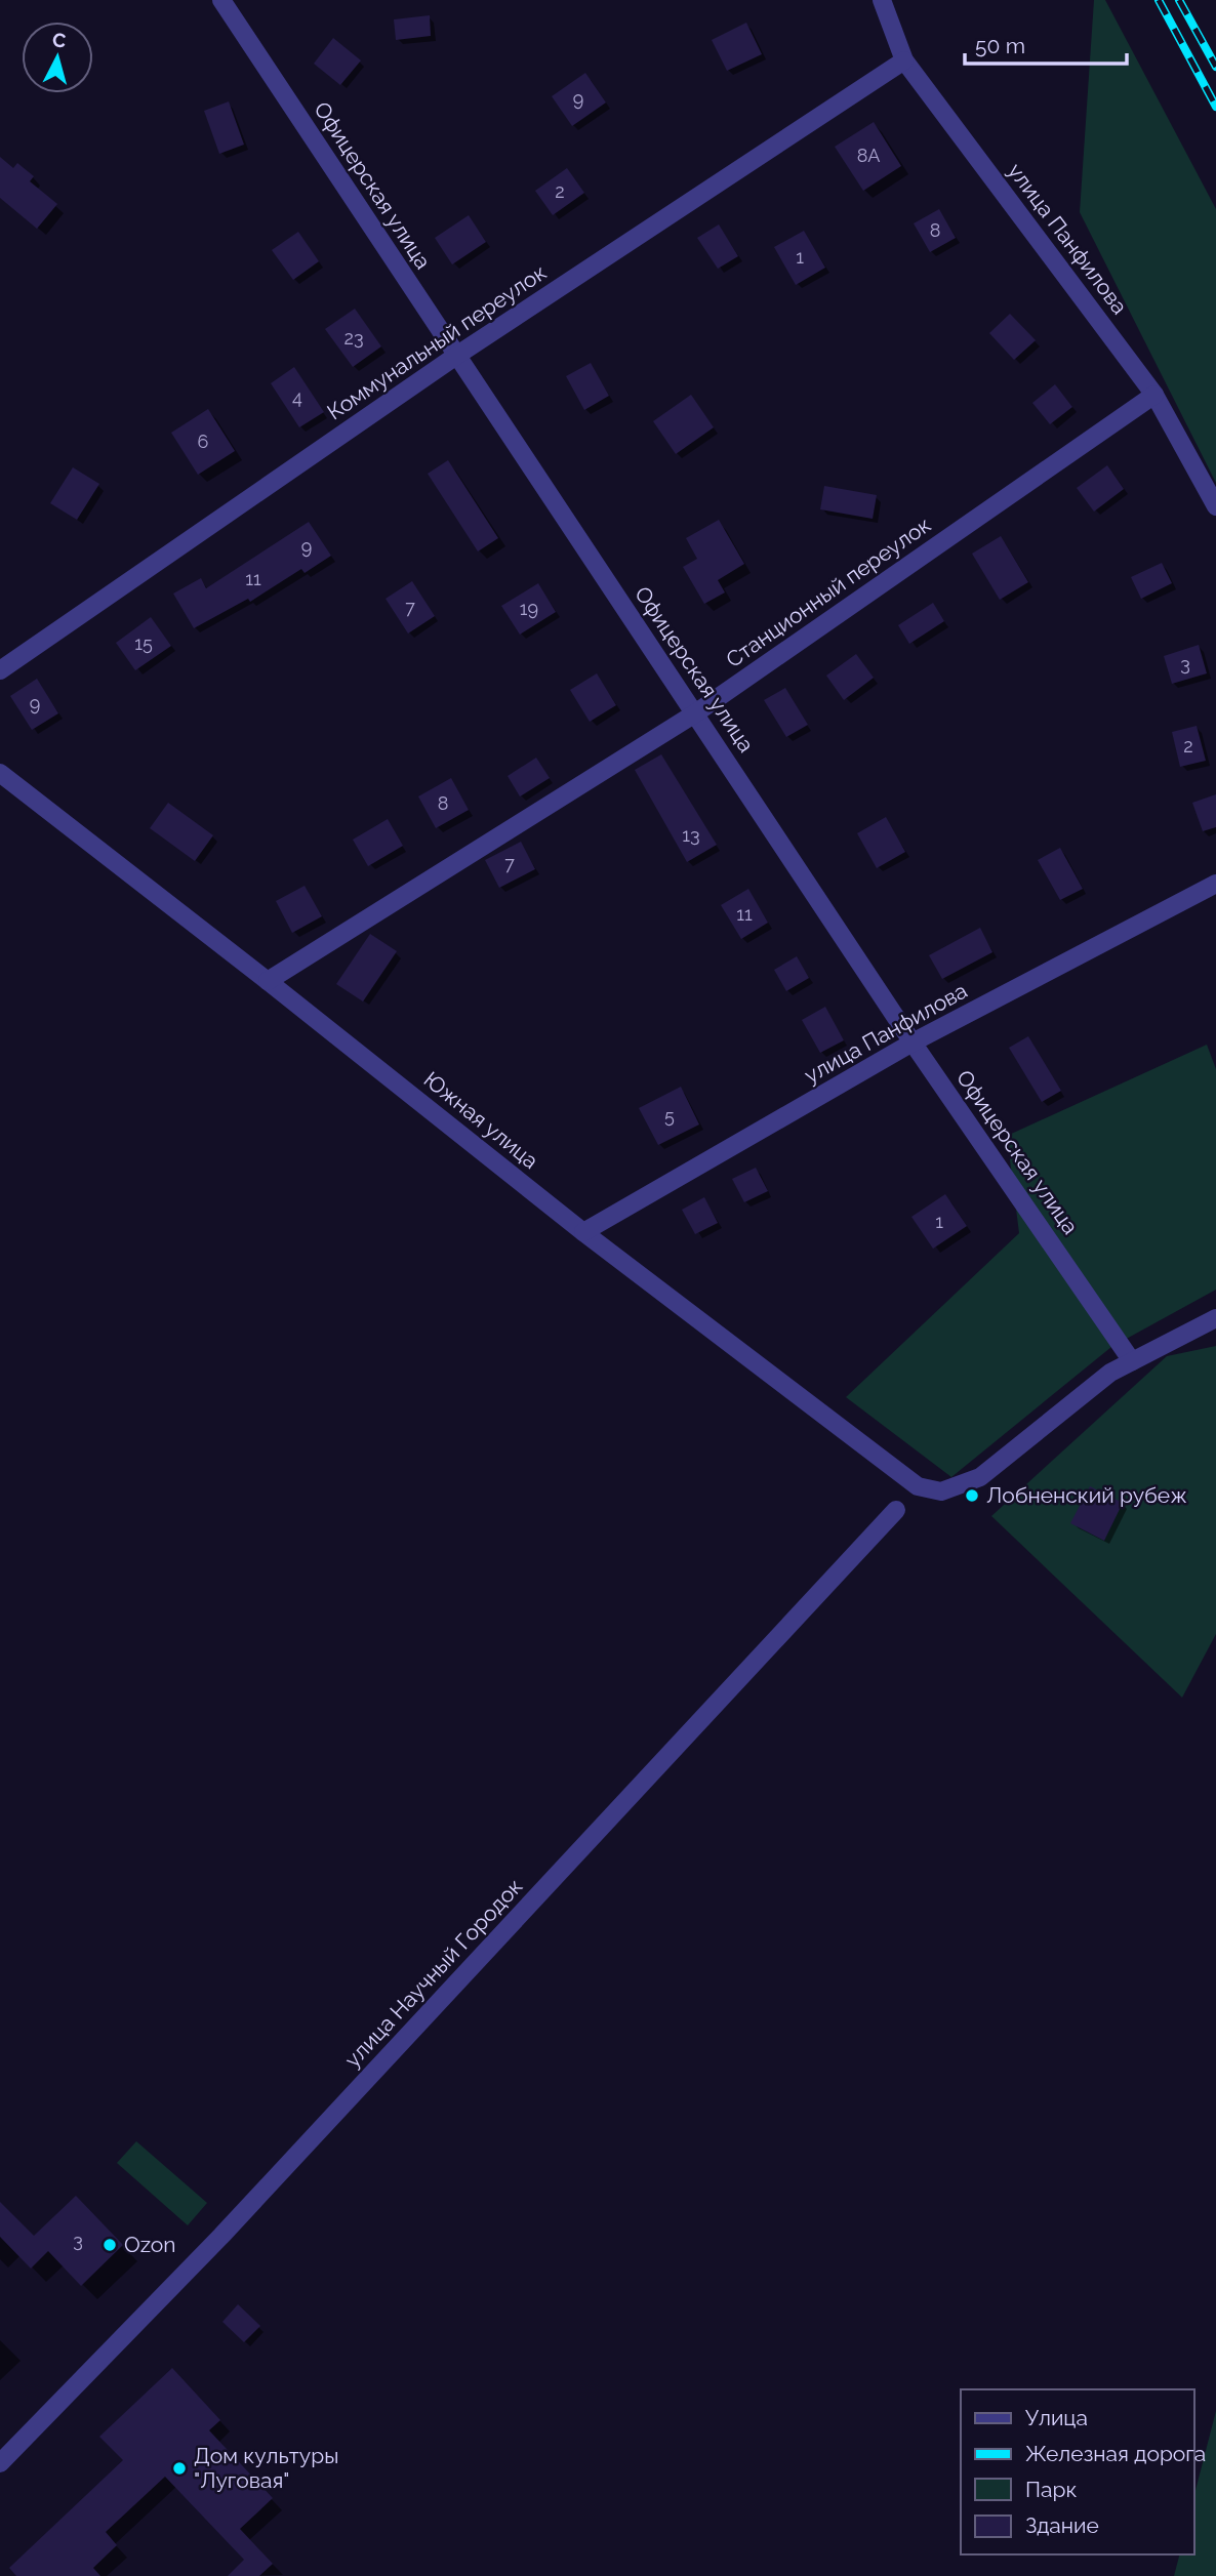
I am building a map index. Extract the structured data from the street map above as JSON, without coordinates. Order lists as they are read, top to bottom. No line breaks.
{"streets":{"street":["Офицерская улица","улица Панфилова","Коммунальный переулок","Станционный переулок","Южная улица","улица Научный Городок"]},"crossings":[["Офицерская улица","улица Панфилова"],["Офицерская улица","Коммунальный переулок"],["Офицерская улица","Станционный переулок"],["Офицерская улица","Южная улица"],["улица Панфилова","Коммунальный переулок"],["улица Панфилова","Станционный переулок"],["улица Панфилова","Южная улица"],["Станционный переулок","Южная улица"]],"places":["Лобненский рубеж","Ozon","Дом культуры \"Луговая\""],"house_numbers":["9","8А","2","8","1","23","4","6","9","11","7","19","15","3","9","2","8","13","7","11","5","1","3"],"legend":["Улица","Железная дорога","Парк","Здание"],"scale_bar":"50 m","north":"top"}
